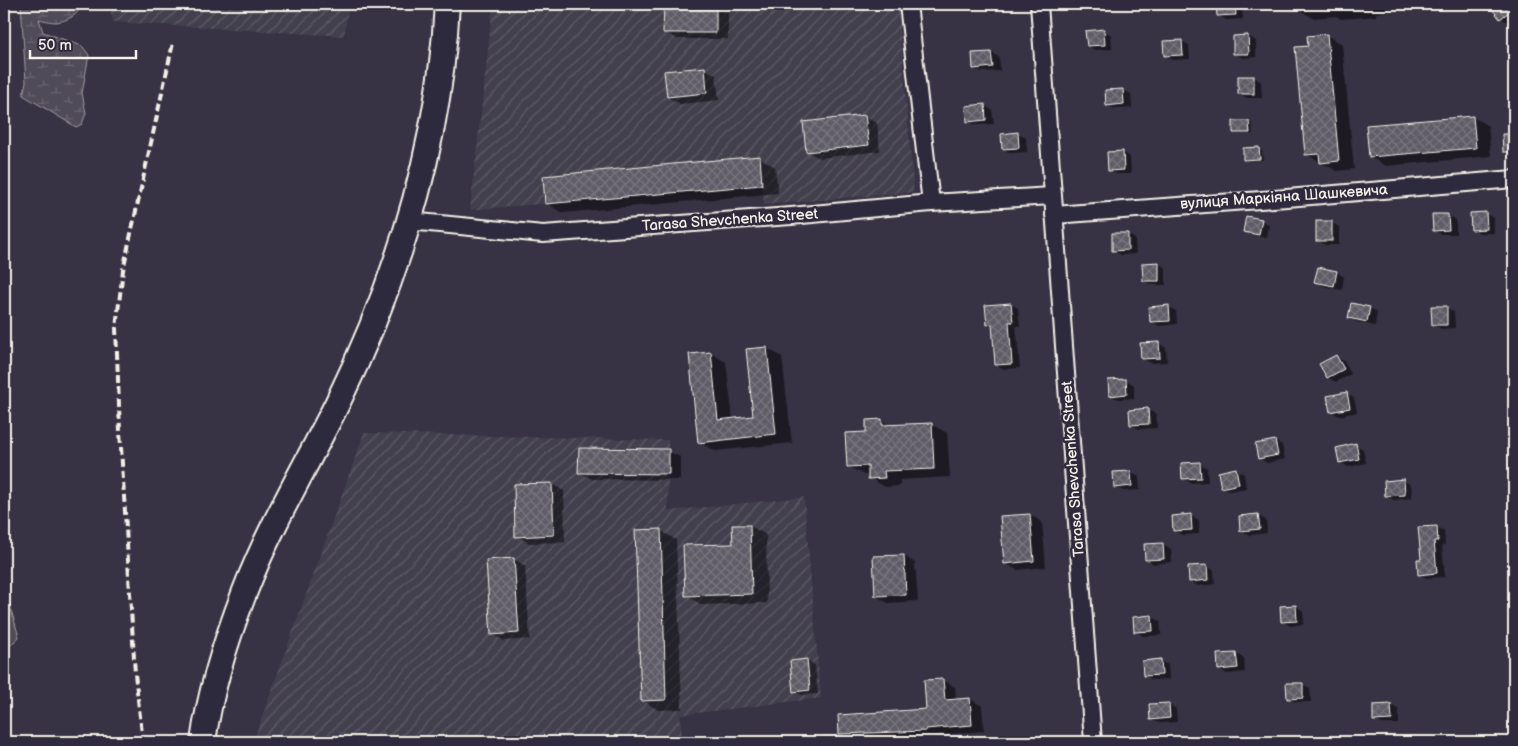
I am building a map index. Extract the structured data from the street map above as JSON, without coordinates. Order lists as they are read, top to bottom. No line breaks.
{"streets":{"street":["вулиця Маркіяна Шашкевича","Tarasa Shevchenka Street"]},"crossings":[["вулиця Маркіяна Шашкевича","Tarasa Shevchenka Street"]],"scale_bar":"50 m"}
